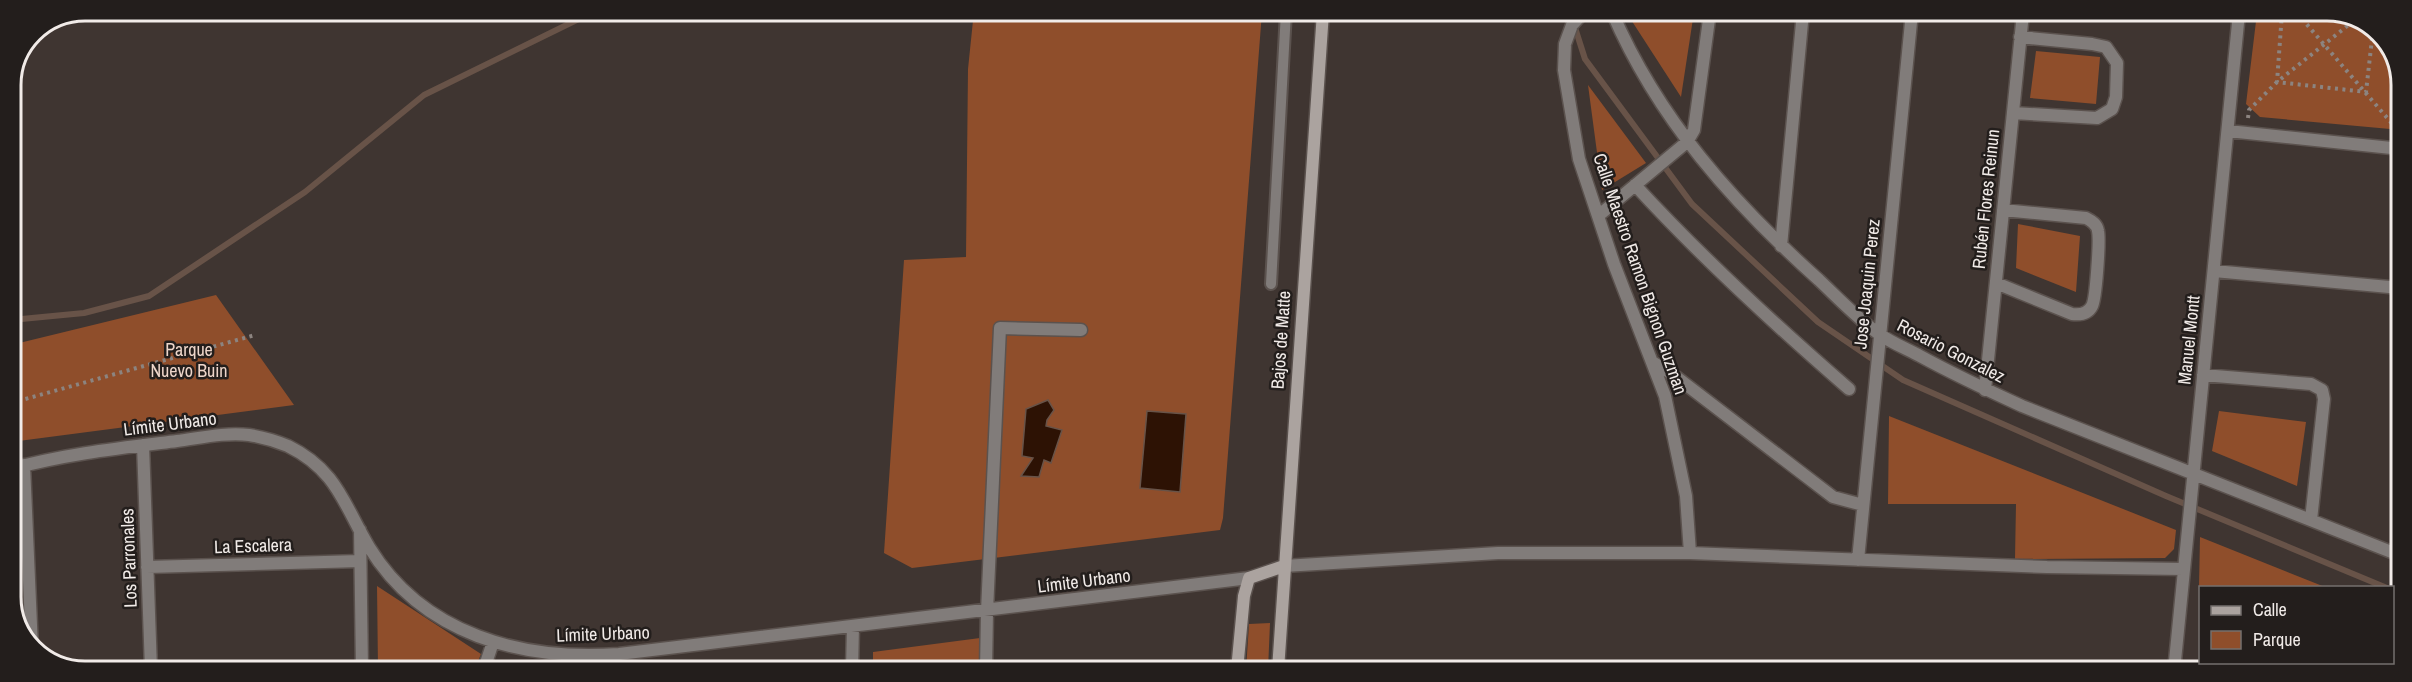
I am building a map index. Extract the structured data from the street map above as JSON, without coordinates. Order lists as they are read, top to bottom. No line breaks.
{"streets":{"main road":["Bajos de Matte"],"street":["Rubén Flores Reinun","Calle Maestro Ramon Bignon Guzman","Jose Joaquin Perez","Manuel Montt","Rosario Gonzalez","Límite Urbano","La Escalera","Los Parronales"]},"crossings":[["Rubén Flores Reinun","Rosario Gonzalez"],["Jose Joaquin Perez","Rosario Gonzalez"],["Manuel Montt","Rosario Gonzalez"],["Límite Urbano","Los Parronales"],["La Escalera","Los Parronales"]],"parks":["Parque Nuevo Buin"],"legend":["Calle","Parque"]}
